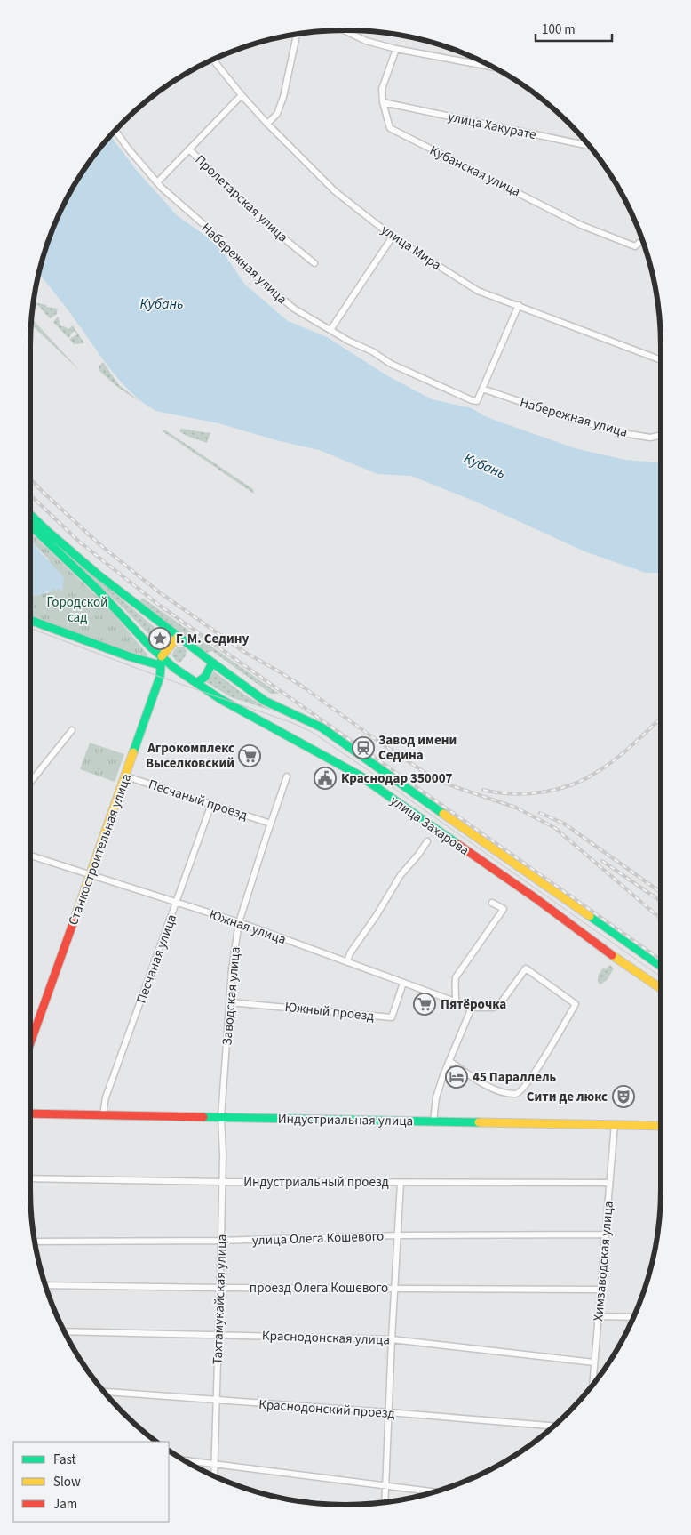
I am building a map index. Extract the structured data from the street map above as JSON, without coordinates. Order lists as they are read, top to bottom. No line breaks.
{"streets":{"main road":["улица Захарова","Станкостроительная улица","Индустриальная улица"],"street":["улица Хакурате","Кубанская улица","Пролетарская улица","улица Мира","Набережная улица","Песчаный проезд","Южная улица","Песчаная улица","Заводская улица","Южный проезд","Индустриальный проезд","улица Олега Кошевого","Химзаводская улица","проезд Олега Кошевого","Тахтамукайская улица","Краснодонская улица","Краснодонский проезд"]},"crossings":[["улица Хакурате","Кубанская улица"],["Песчаный проезд","Станкостроительная улица"],["Песчаный проезд","Песчаная улица"],["Песчаный проезд","Заводская улица"],["улица Захарова","Станкостроительная улица"],["Станкостроительная улица","Южная улица"],["Южная улица","Песчаная улица"],["Южная улица","Заводская улица"],["Южная улица","Южный проезд"],["Песчаная улица","Индустриальная улица"],["Заводская улица","Южный проезд"],["Заводская улица","Индустриальная улица"],["Заводская улица","Тахтамукайская улица"],["Индустриальная улица","Химзаводская улица"],["Индустриальная улица","Тахтамукайская улица"],["Индустриальный проезд","Химзаводская улица"],["Индустриальный проезд","Тахтамукайская улица"],["улица Олега Кошевого","Химзаводская улица"],["улица Олега Кошевого","Тахтамукайская улица"],["Химзаводская улица","проезд Олега Кошевого"],["Химзаводская улица","Краснодонская улица"],["проезд Олега Кошевого","Тахтамукайская улица"],["Тахтамукайская улица","Краснодонская улица"],["Тахтамукайская улица","Краснодонский проезд"]],"water":["Кубань"],"parks":["Городской сад"],"places":{"place":["Г. М. Седину"],"station":["Завод имени Седина"],"supermarket":["Агрокомплекс Выселковский","Пятёрочка"],"public building":["Краснодар 350007"],"hotel":["45 Параллель"],"theatre":["Сити де люкс"]},"legend":["Fast","Slow","Jam"],"scale_bar":"100 m"}
